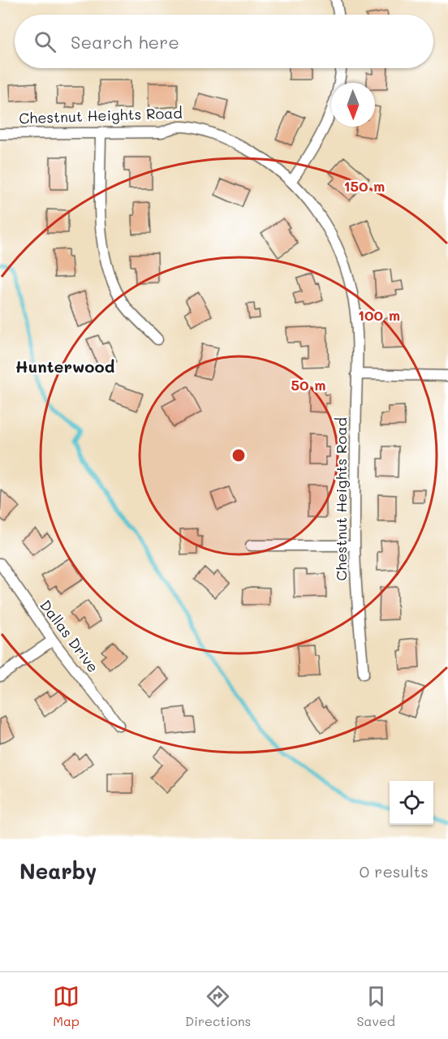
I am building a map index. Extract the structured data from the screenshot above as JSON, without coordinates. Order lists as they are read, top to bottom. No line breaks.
{"streets":{"street":["Chestnut Heights Road","Dallas Drive"]},"districts":["Hunterwood"],"north":"bottom","page":{"search":"Search here","heading":["Nearby","0 results"],"nav":["Map","Directions","Saved"]},"rings":["150 m","100 m","50 m"]}
